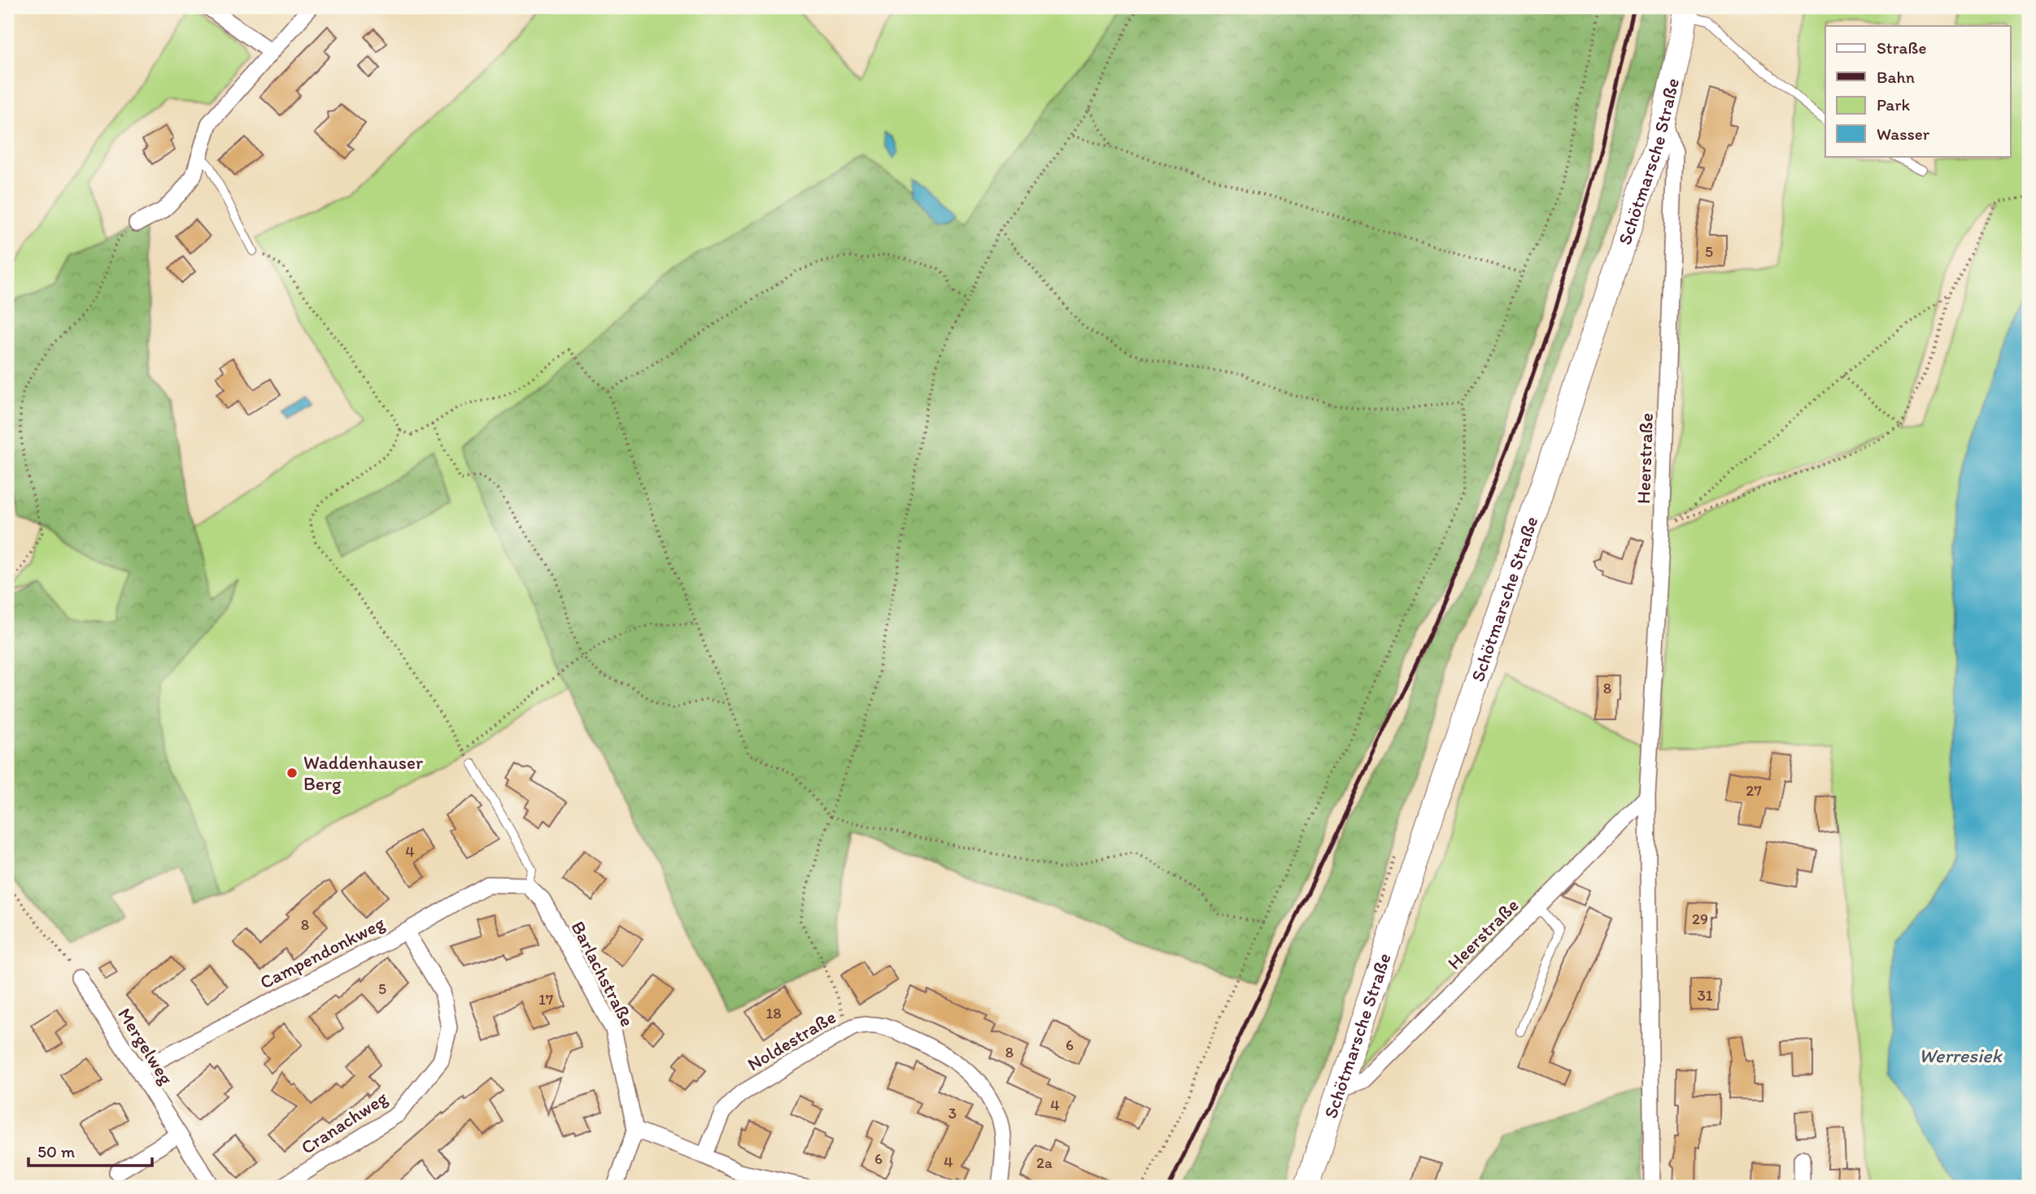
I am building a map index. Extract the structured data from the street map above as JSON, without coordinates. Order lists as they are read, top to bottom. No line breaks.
{"streets":{"main road":["Schötmarsche Straße"],"street":["Heerstraße","Campendonkweg","Barlachstraße","Noldestraße","Mergelweg","Cranachweg"]},"crossings":[["Schötmarsche Straße","Heerstraße"],["Campendonkweg","Barlachstraße"],["Campendonkweg","Mergelweg"],["Campendonkweg","Cranachweg"]],"water":["Werresiek"],"places":["Waddenhauser Berg"],"house_numbers":["5","8","27","4","29","8","5","31","17","18","6","8","4","3","6","4","2a"],"legend":["Straße","Bahn","Park","Wasser"],"scale_bar":"50 m"}
